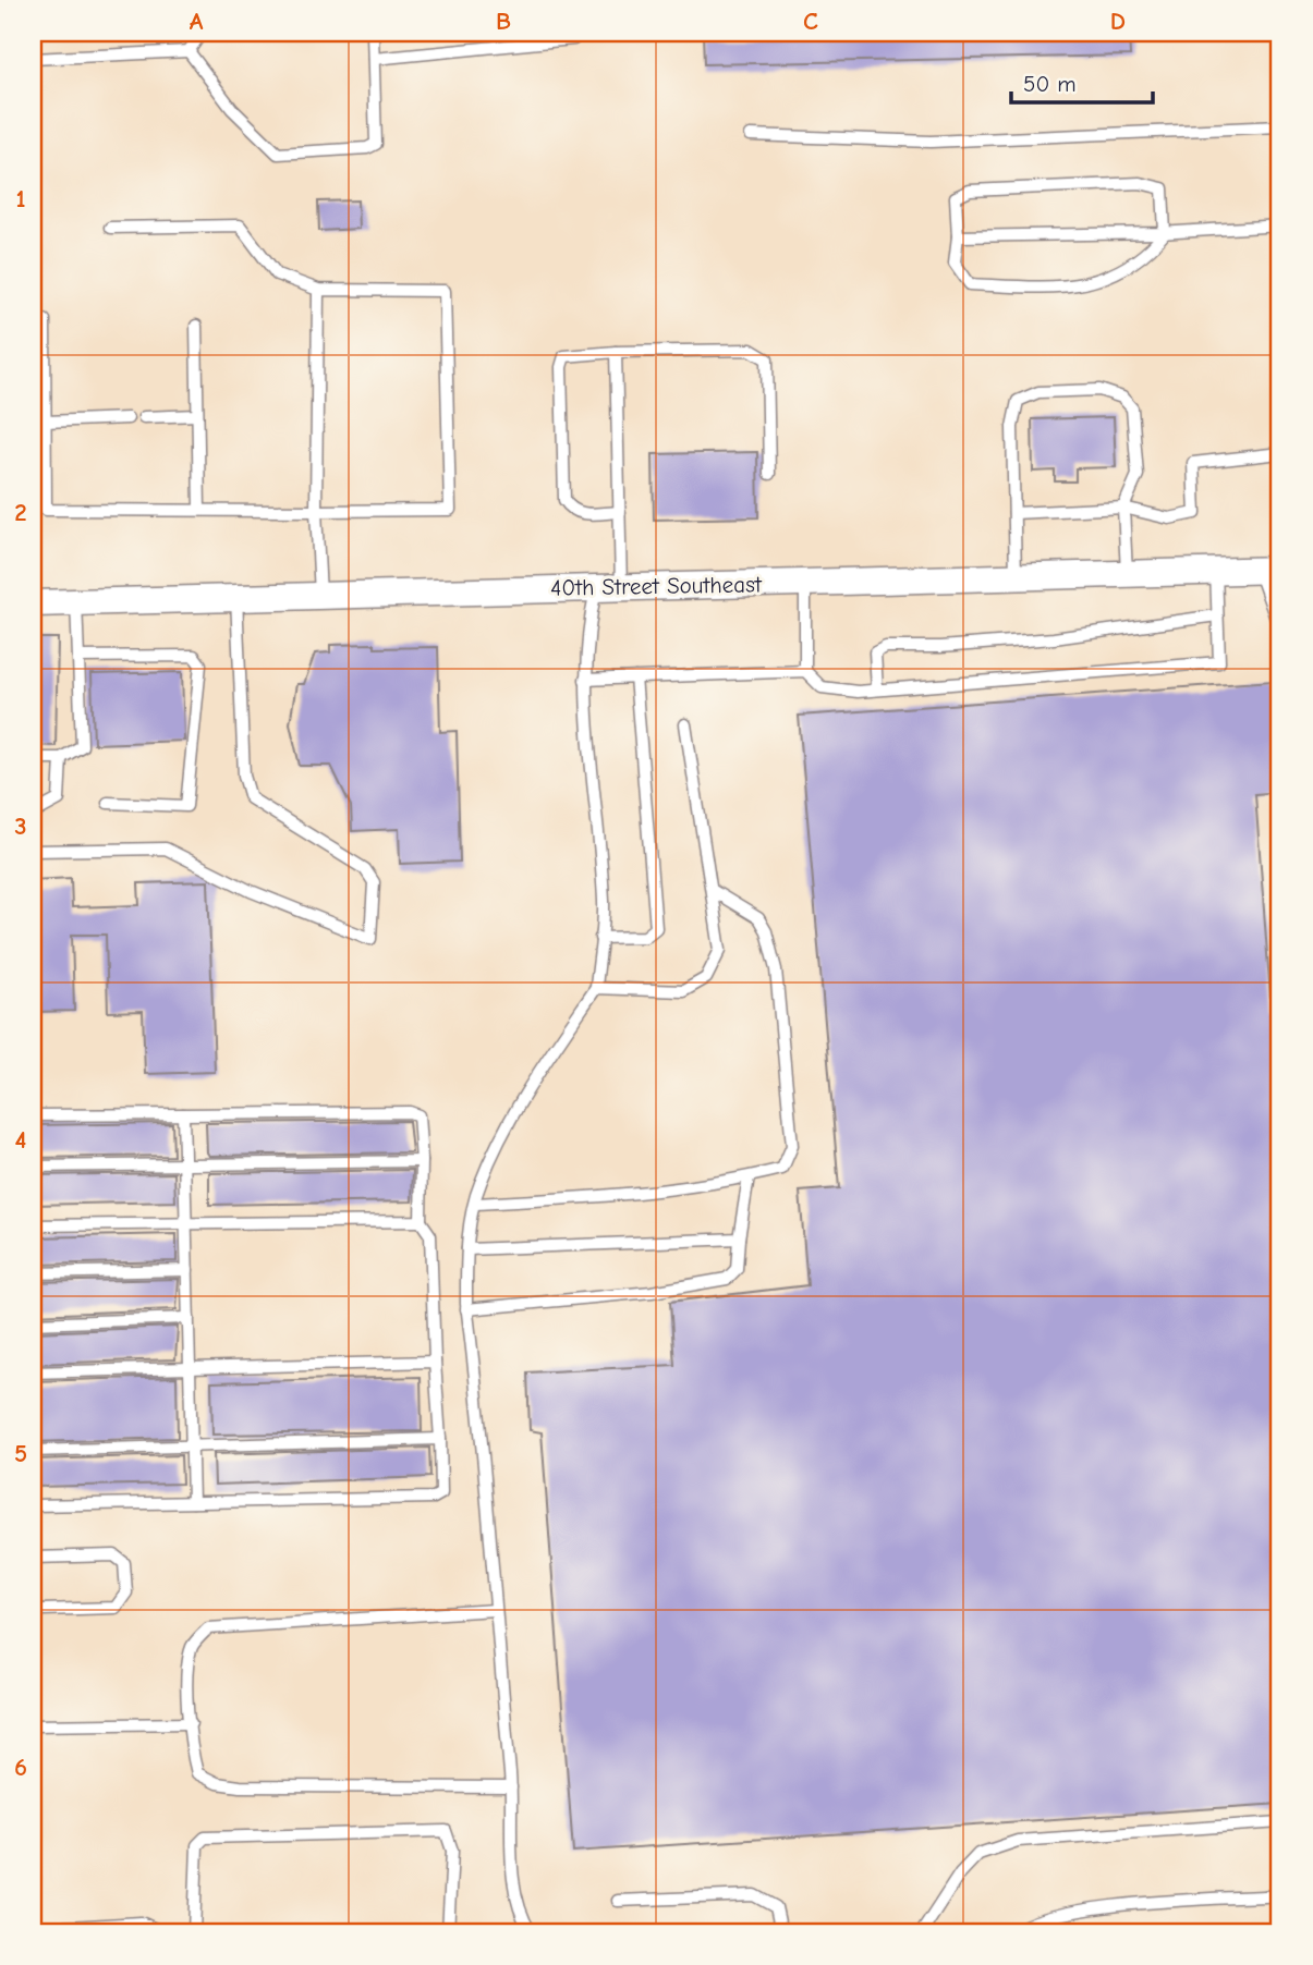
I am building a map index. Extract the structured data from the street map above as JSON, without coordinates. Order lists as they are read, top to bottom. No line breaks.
{"streets":{"street":["40th Street Southeast"]},"scale_bar":"50 m","grid":{"columns":["A","B","C","D"],"rows":["1","2","3","4","5","6"]}}
